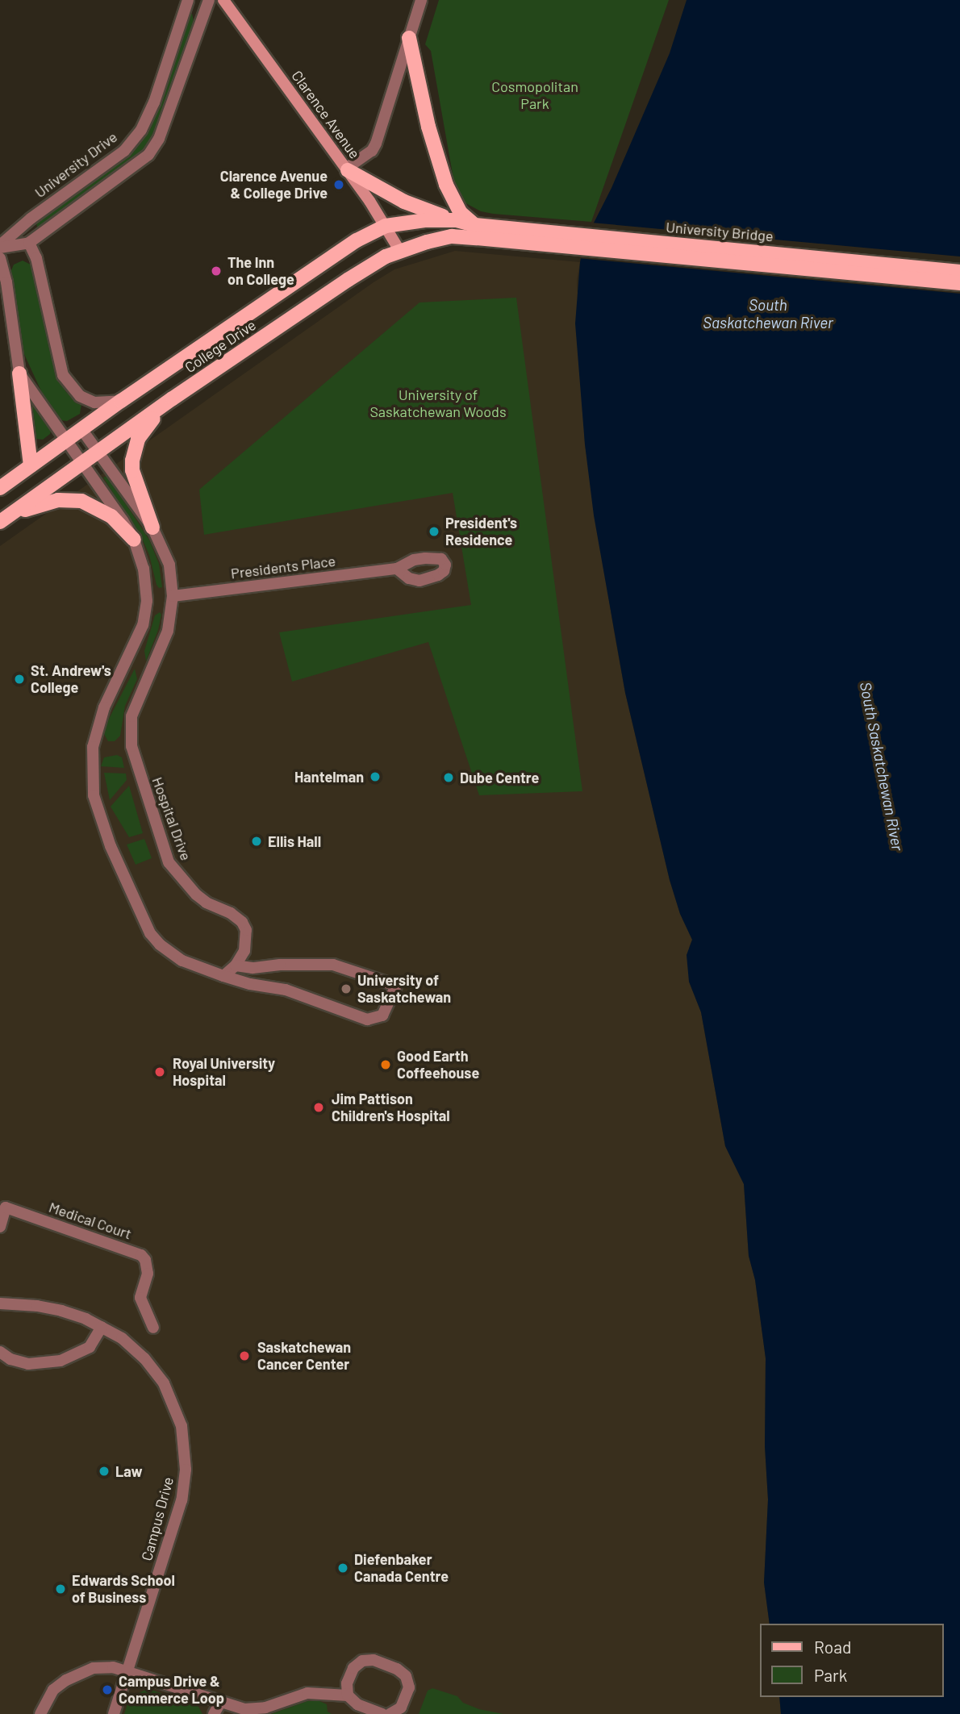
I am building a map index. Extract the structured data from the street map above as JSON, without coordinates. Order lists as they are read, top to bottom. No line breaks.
{"streets":{"main road":["Clarence Avenue","University Bridge","College Drive"],"street":["University Drive","Presidents Place","Hospital Drive","Medical Court","Campus Drive"]},"crossings":[["Clarence Avenue","College Drive"],["University Bridge","College Drive"],["College Drive","Hospital Drive"],["Presidents Place","Hospital Drive"]],"water":["South Saskatchewan River"],"parks":["Cosmopolitan Park","University of Saskatchewan Woods"],"places":["Clarence Avenue & College Drive","The Inn on College","President's Residence","St. Andrew's College","Hantelman","Dube Centre","Ellis Hall","University of Saskatchewan","Good Earth Coffeehouse","Royal University Hospital","Jim Pattison Children's Hospital","Saskatchewan Cancer Center","Law","Diefenbaker Canada Centre","Edwards School of Business","Campus Drive & Commerce Loop"],"legend":["Road","Park"]}
